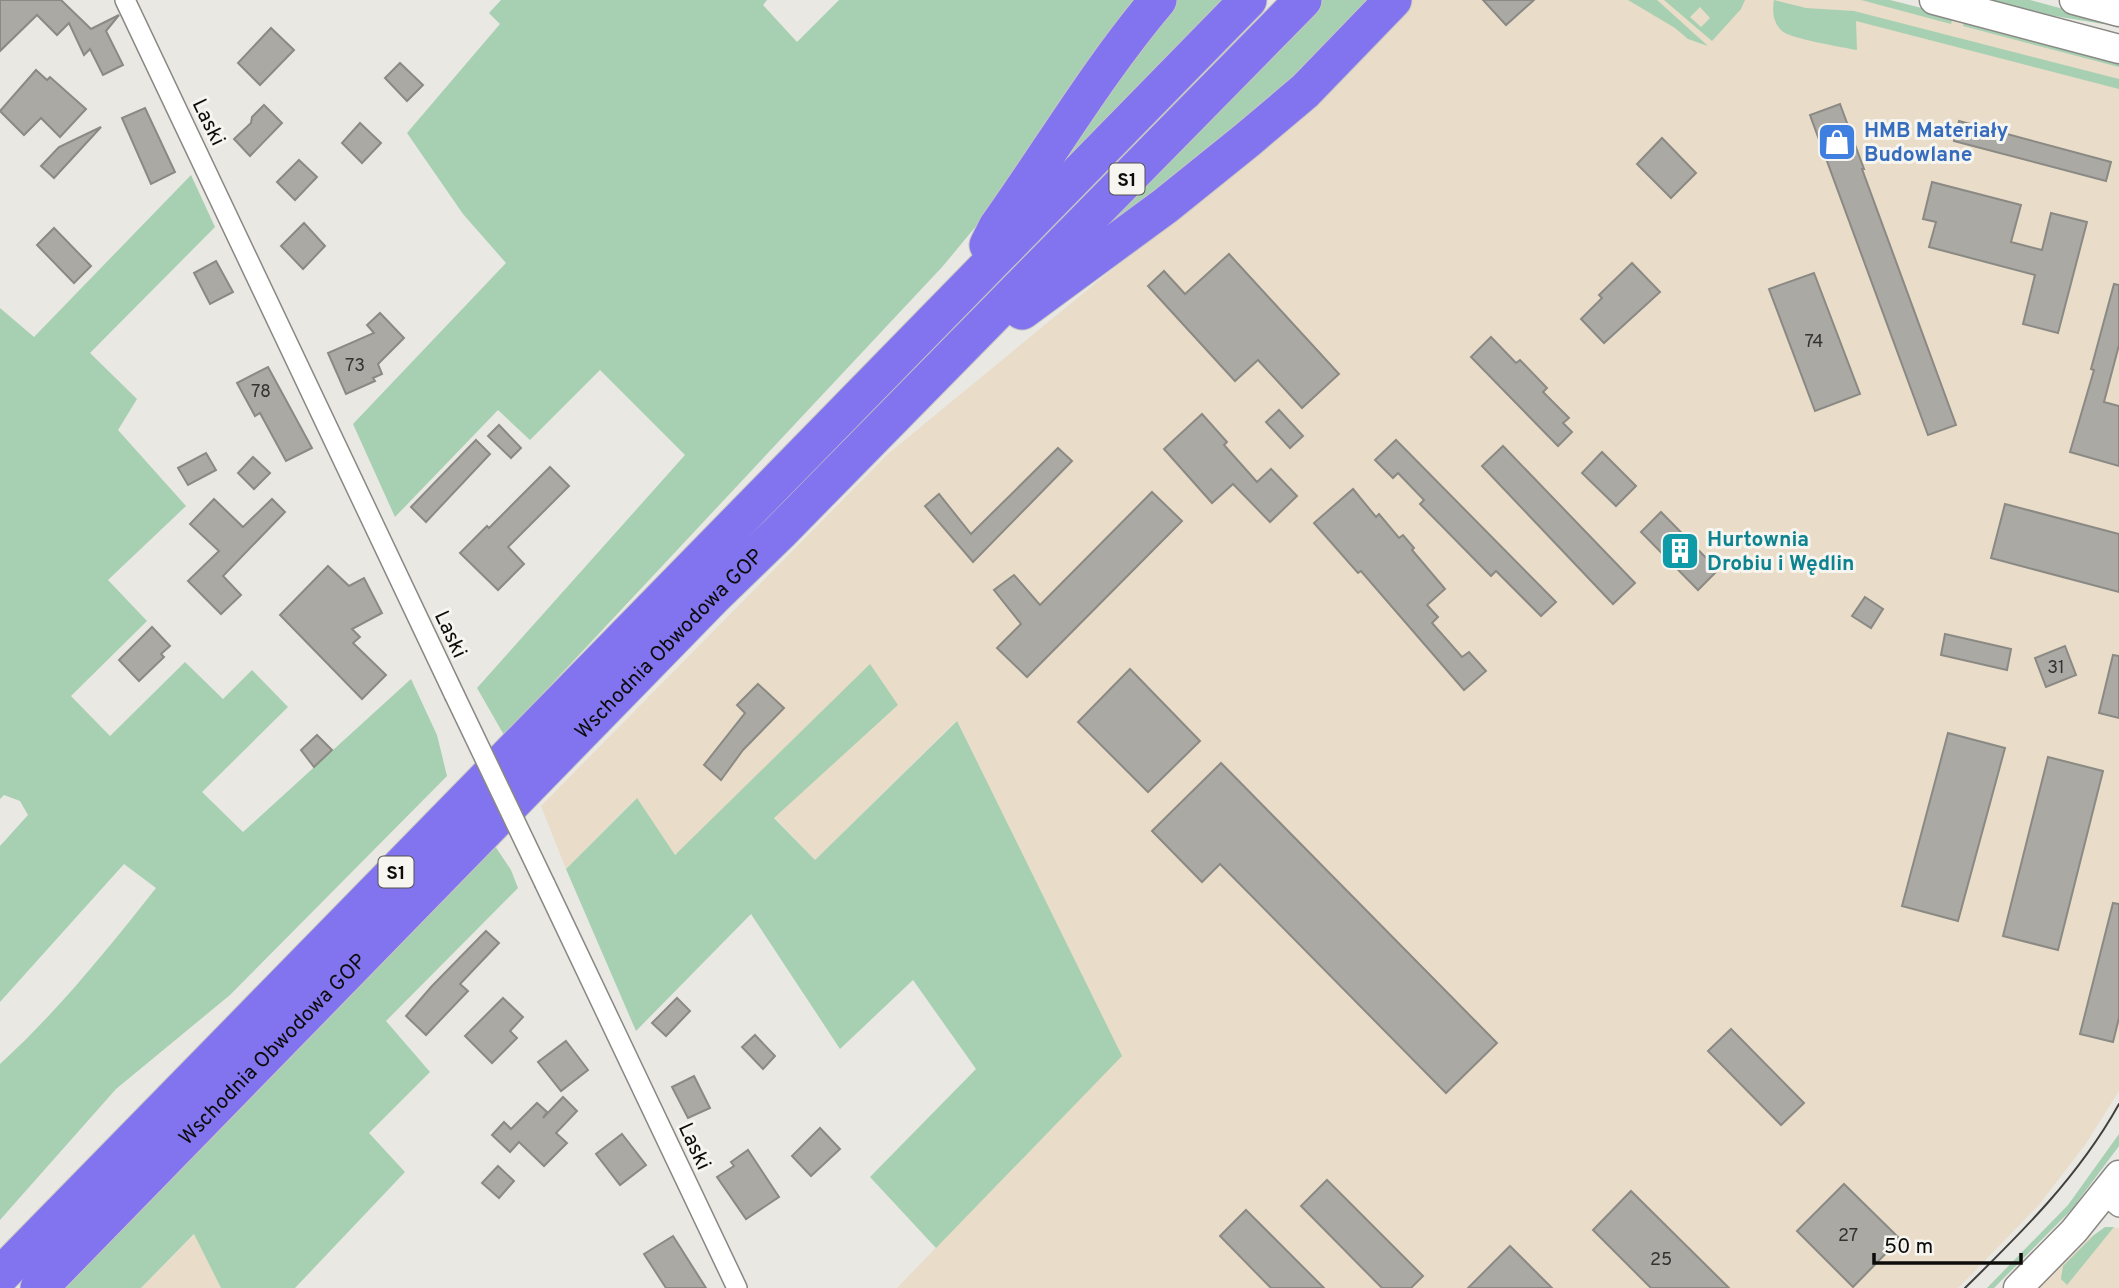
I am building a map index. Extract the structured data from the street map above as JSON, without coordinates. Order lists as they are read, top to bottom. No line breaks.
{"streets":{"highway":["S1","Wschodnia Obwodowa GOP"],"street":["Laski"]},"places":{"shop":["HMB Materiały Budowlane"],"building":["Hurtownia Drobiu i Wędlin"]},"house_numbers":["74","73","78","31","27","25"],"scale_bar":"50 m"}
